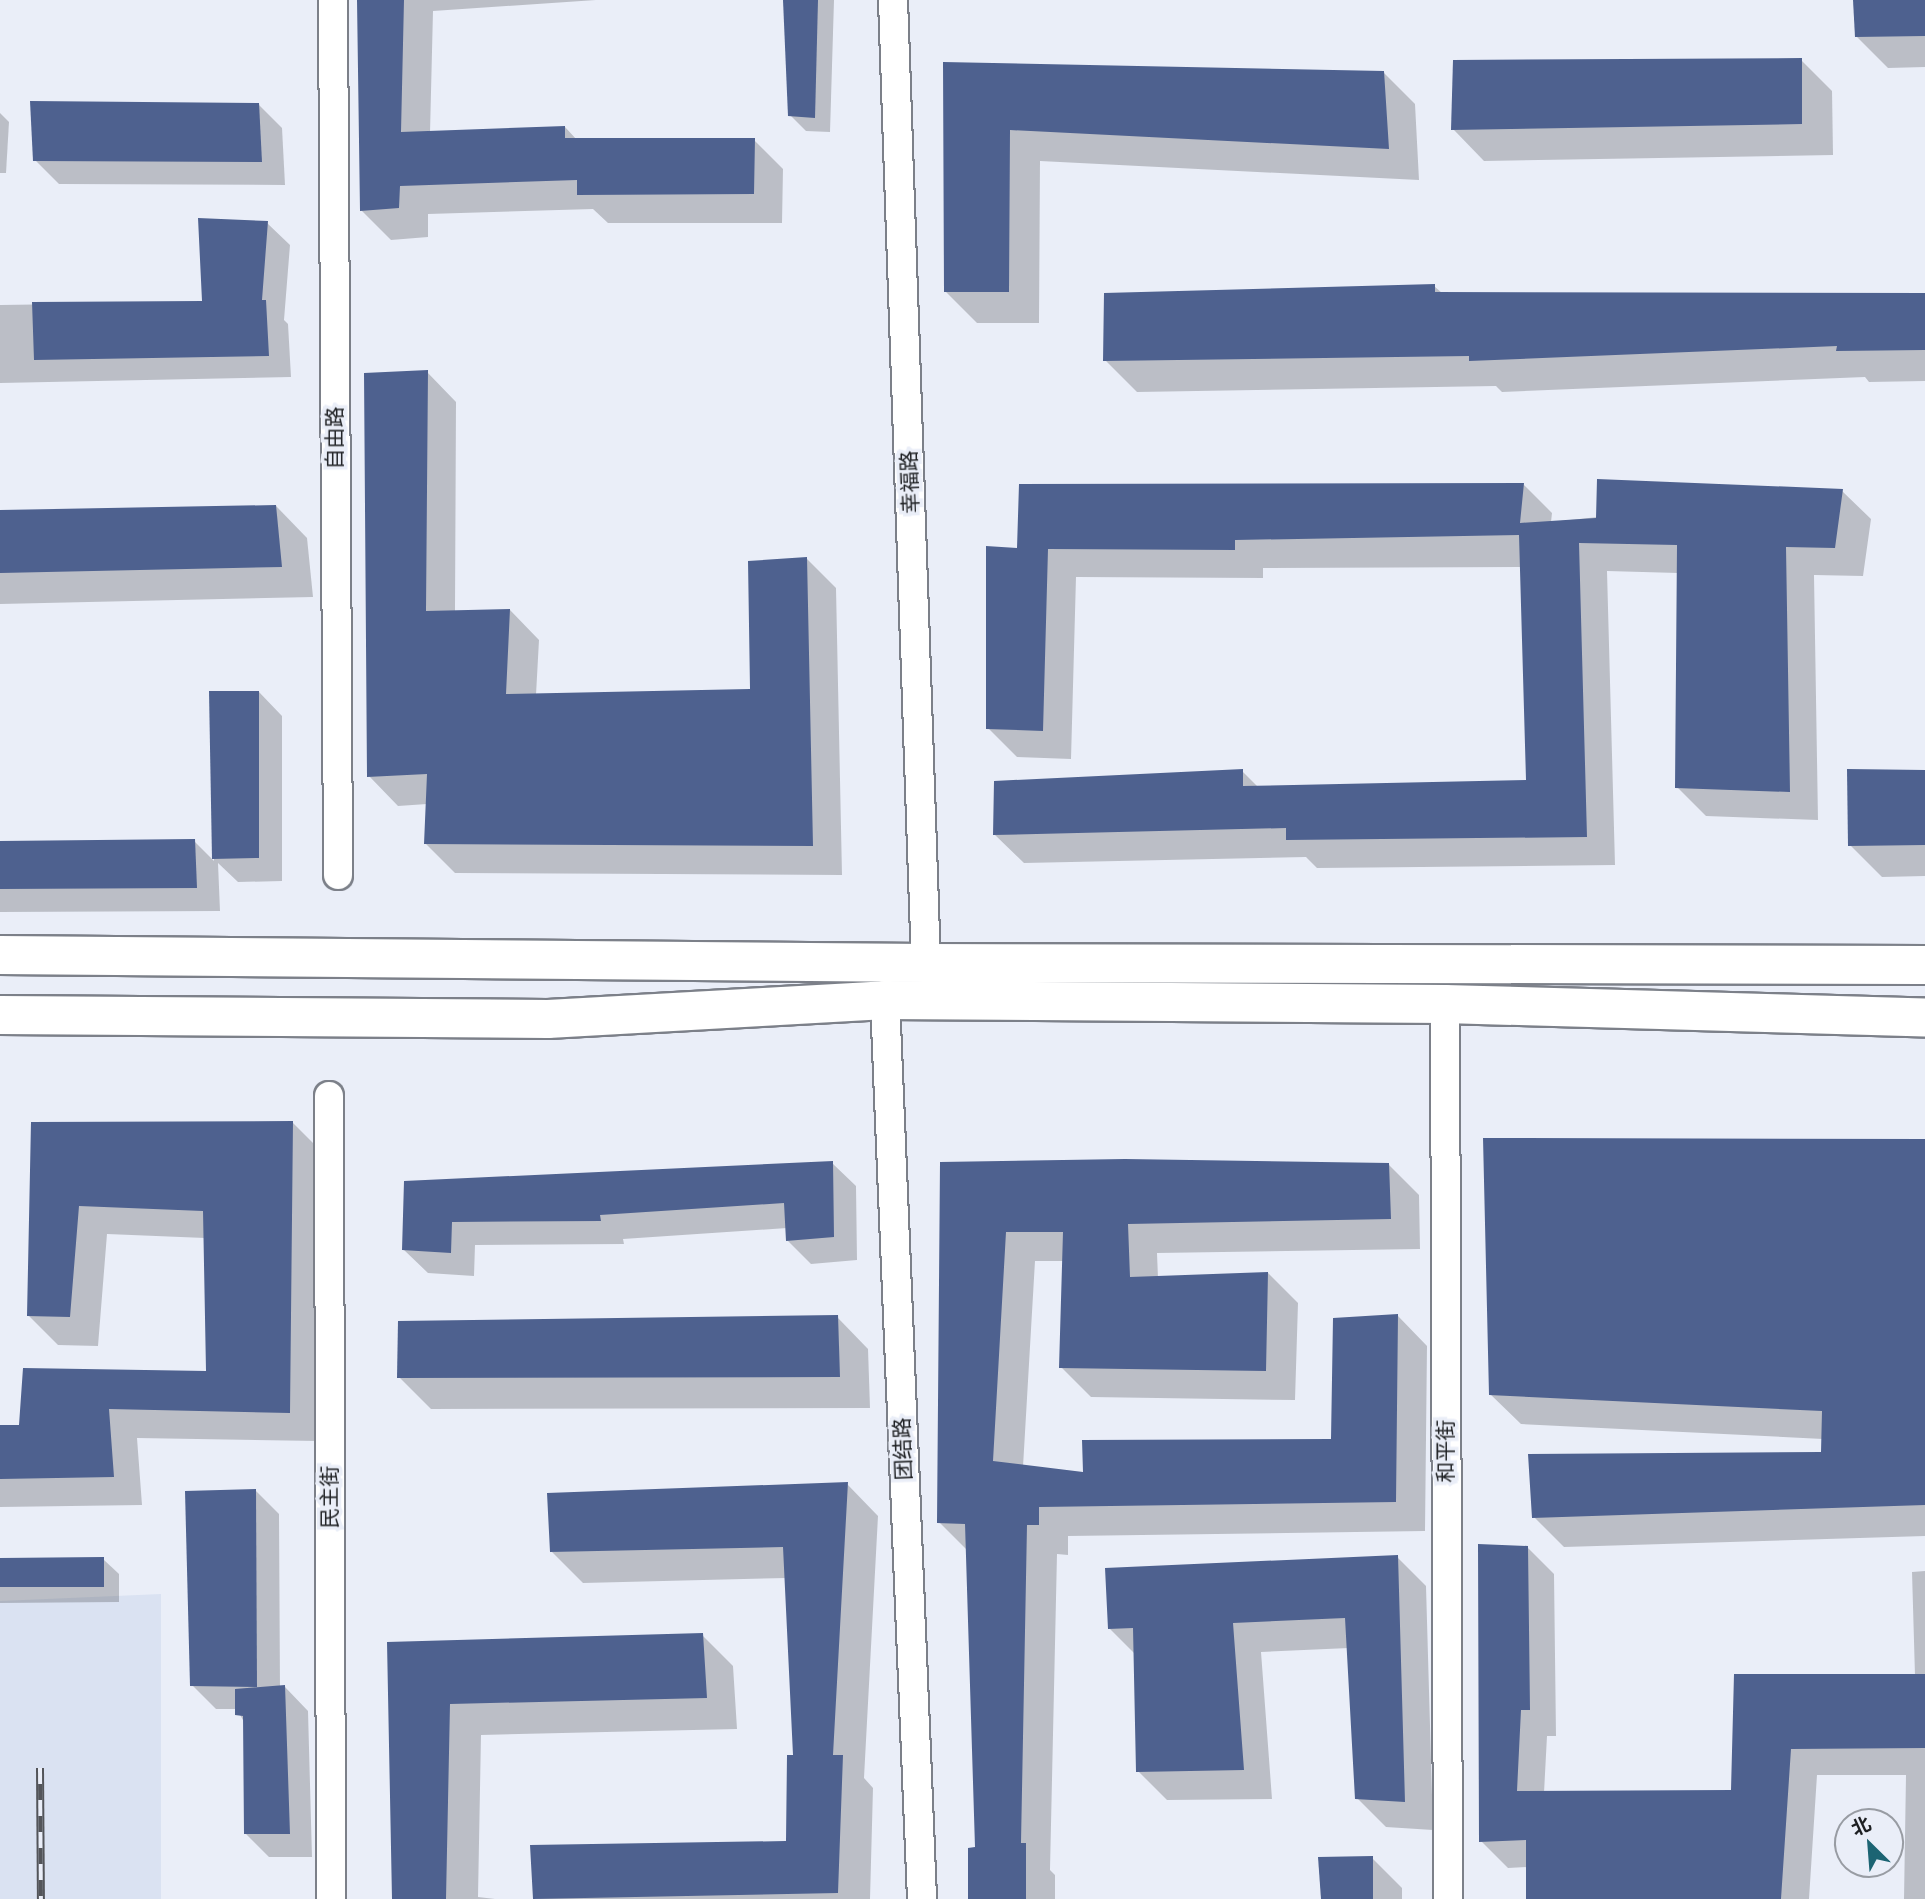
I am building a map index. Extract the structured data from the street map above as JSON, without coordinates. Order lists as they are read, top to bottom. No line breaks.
{"streets":{"street":["自由路","幸福路","团结路","和平街","民主街"]},"north":"top left"}
